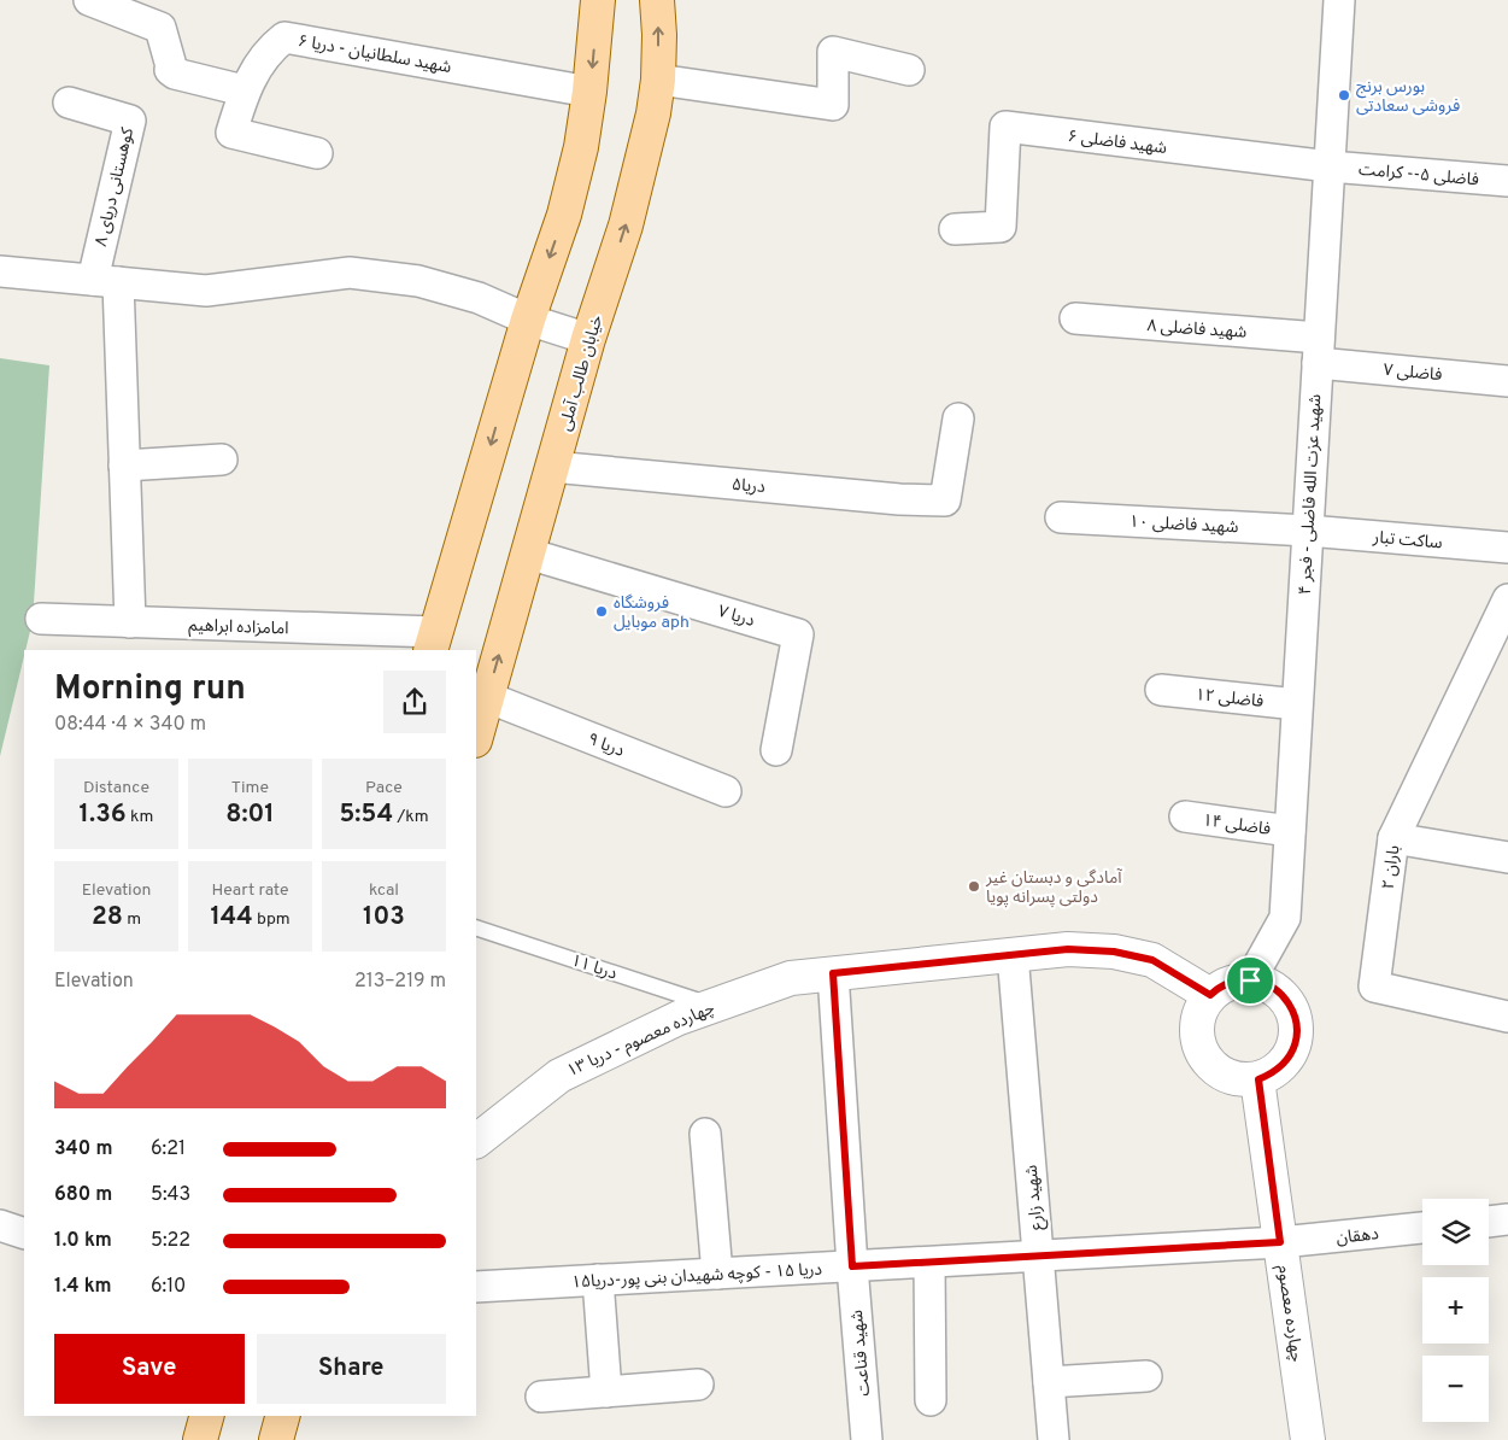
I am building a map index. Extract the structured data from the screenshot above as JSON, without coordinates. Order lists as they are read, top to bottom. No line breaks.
{"streets":{"main road":["خیابان طالب آملی"],"street":["شهید سلطانیان - دریا ۶","شهید فاضلی ۶","فاضلی ۵-- کرامت","کوهستانی دریای ۸","شهید فاضلی ۸","فاضلی ۷","دریا۵","شهید عزت الله فاضلی - فجر ۴","شهید فاضلی ۱۰","ساکت تبار","دریا ۷","امامزاده ابراهیم","فاضلی ۱۲","دریا ۹","فاضلی ۱۴","باران ۲","چهارده معصوم - دریا ۱۳","شهید زارع","دهقان","دریا ۱۵ - كوچه شهيدان بنی پور-دريا۱۵","چهارده معصوم","شهید قناعت"],"lane":["دریا ۱۱"]},"crossings":[["شهید فاضلی ۶","فاضلی ۵-- کرامت"],["شهید فاضلی ۶","شهید عزت الله فاضلی - فجر ۴"],["فاضلی ۵-- کرامت","شهید عزت الله فاضلی - فجر ۴"],["شهید فاضلی ۸","فاضلی ۷"],["شهید فاضلی ۸","شهید عزت الله فاضلی - فجر ۴"],["فاضلی ۷","شهید عزت الله فاضلی - فجر ۴"],["خیابان طالب آملی","دریا۵"],["خیابان طالب آملی","دریا ۷"],["خیابان طالب آملی","دریا ۹"],["شهید عزت الله فاضلی - فجر ۴","شهید فاضلی ۱۰"],["شهید عزت الله فاضلی - فجر ۴","ساکت تبار"],["شهید عزت الله فاضلی - فجر ۴","فاضلی ۱۲"],["شهید عزت الله فاضلی - فجر ۴","فاضلی ۱۴"],["شهید عزت الله فاضلی - فجر ۴","چهارده معصوم - دریا ۱۳"],["شهید عزت الله فاضلی - فجر ۴","چهارده معصوم"],["شهید فاضلی ۱۰","ساکت تبار"],["دریا ۱۱","چهارده معصوم - دریا ۱۳"],["چهارده معصوم - دریا ۱۳","شهید زارع"],["چهارده معصوم - دریا ۱۳","چهارده معصوم"],["چهارده معصوم - دریا ۱۳","شهید قناعت"],["شهید زارع","دریا ۱۵ - كوچه شهيدان بنی پور-دريا۱۵"],["دهقان","دریا ۱۵ - كوچه شهيدان بنی پور-دريا۱۵"],["دهقان","چهارده معصوم"],["دریا ۱۵ - كوچه شهيدان بنی پور-دريا۱۵","چهارده معصوم"],["دریا ۱۵ - كوچه شهيدان بنی پور-دريا۱۵","شهید قناعت"]],"places":["بورس برنج فروشی سعادتی","فروشگاه موبایل aph","آمادگی و دبستان غیر دولتی پسرانه پویا"],"page":{"heading":["Morning run","08:44 · 4 × 340 m"],"stats":[["Distance","1.36 km"],["Time","8:01"],["Pace","5:54 /km"],["Elevation","28 m"],["Heart rate","144 bpm"],["kcal","103"]],"chart":["Elevation","213–219 m"],"list":[{"name":"340 m","note":"6:21"},{"name":"680 m","note":"5:43"},{"name":"1.0 km","note":"5:22"},{"name":"1.4 km","note":"6:10"}],"map_buttons":["+","−"],"buttons":["Save","Share"]}}
